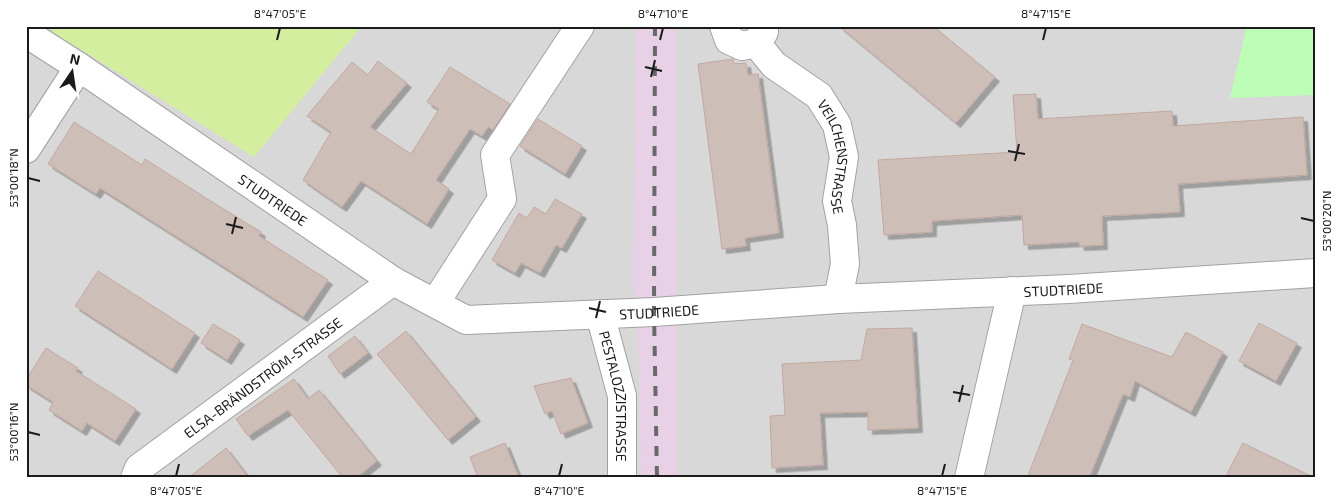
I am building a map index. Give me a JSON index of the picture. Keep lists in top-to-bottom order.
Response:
{
  "streets": {
    "street": [
      "VEILCHENSTRASSE",
      "STUDTRIEDE",
      "ELSA-BRÄNDSTRÖM-STRASSE",
      "PESTALOZZISTRASSE"
    ]
  },
  "crossings": [
    ["VEILCHENSTRASSE", "STUDTRIEDE"],
    ["STUDTRIEDE", "ELSA-BRÄNDSTRÖM-STRASSE"],
    ["STUDTRIEDE", "PESTALOZZISTRASSE"]
  ],
  "north": "top",
  "coordinates": [
    "8°47'05\"E",
    "8°47'10\"E",
    "8°47'15\"E",
    "53°00'18\"N",
    "53°00'20\"N",
    "53°00'16\"N"
  ]
}
